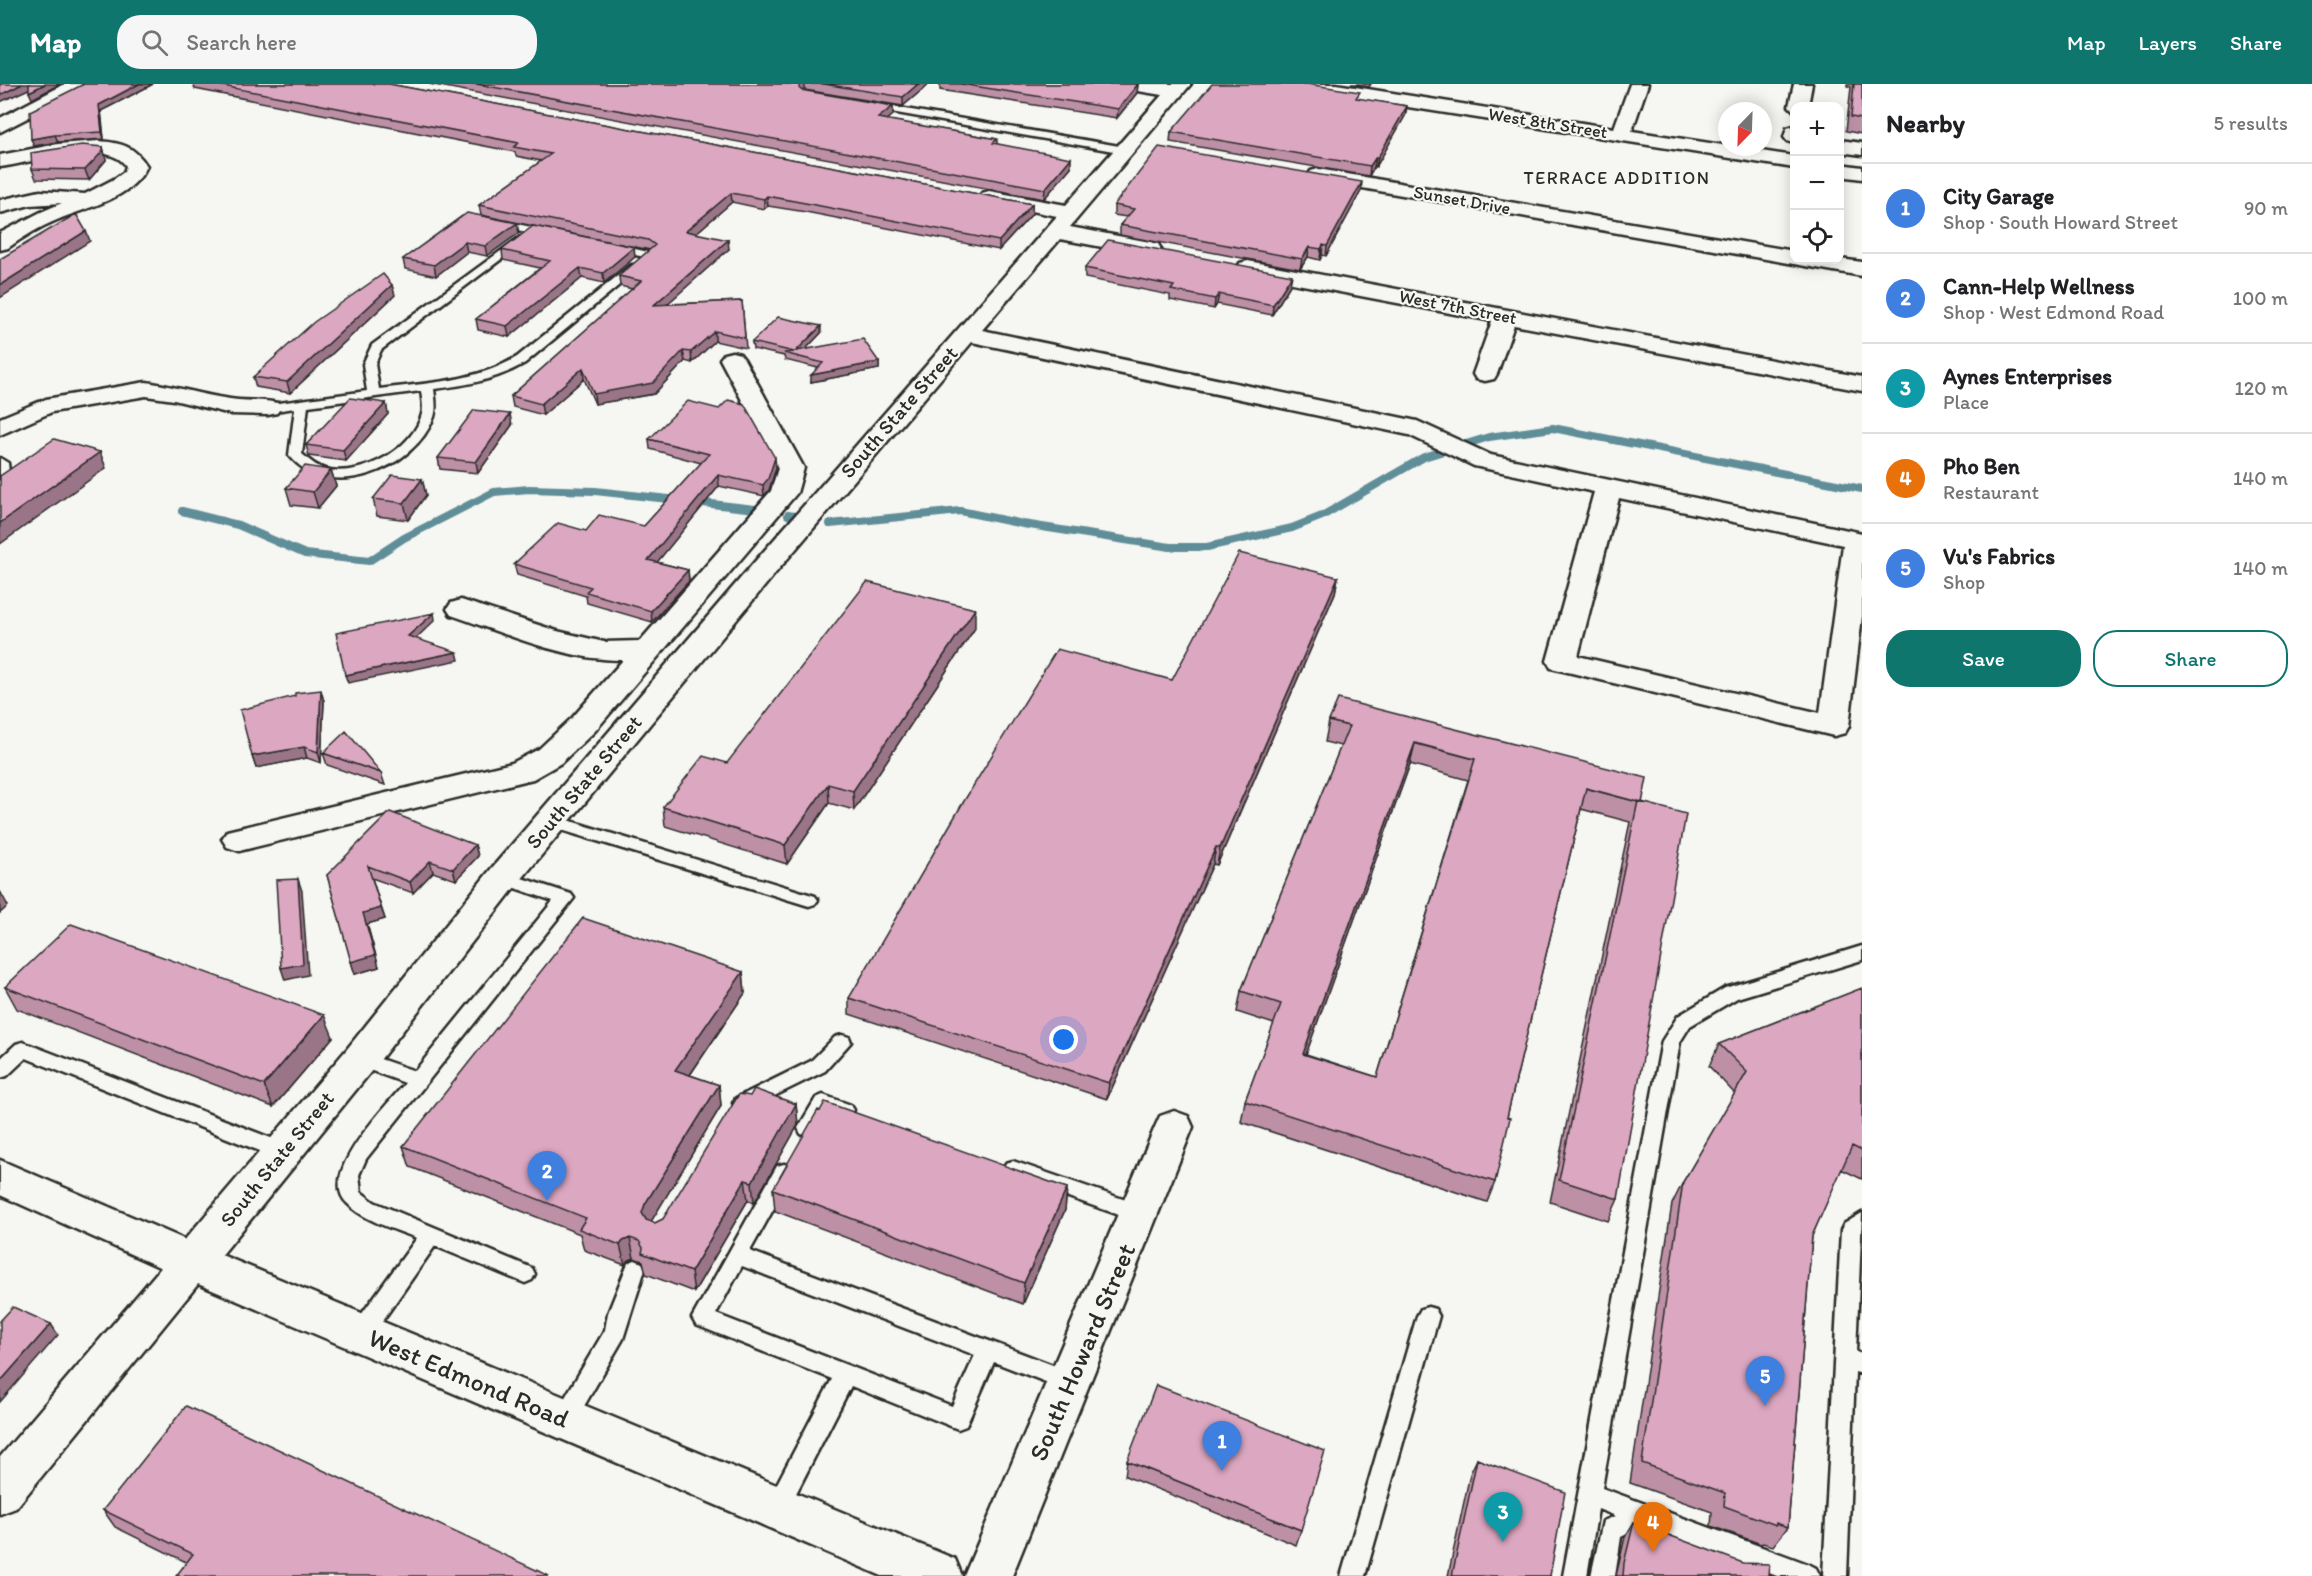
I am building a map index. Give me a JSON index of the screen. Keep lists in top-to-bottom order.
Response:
{
  "streets": {
    "street": [
      "West 8th Street",
      "Sunset Drive",
      "West 7th Street",
      "South State Street",
      "South Howard Street",
      "West Edmond Road"
    ]
  },
  "crossings": [
    ["South State Street", "West Edmond Road"]
  ],
  "districts": ["TERRACE ADDITION"],
  "north": "bottom left",
  "page": {
    "header": "Map",
    "search": "Search here",
    "nav": ["Map", "Layers", "Share"],
    "heading": ["Nearby", "5 results"],
    "map_buttons": ["+", "−"],
    "list": [
      {
        "mark": "1",
        "name": "City Garage",
        "note": "Shop · South Howard Street",
        "value": "90 m"
      },
      {
        "mark": "2",
        "name": "Cann-Help Wellness",
        "note": "Shop · West Edmond Road",
        "value": "100 m"
      },
      {
        "mark": "3",
        "name": "Aynes Enterprises",
        "note": "Place",
        "value": "120 m"
      },
      {
        "mark": "4",
        "name": "Pho Ben",
        "note": "Restaurant",
        "value": "140 m"
      },
      {
        "mark": "5",
        "name": "Vu's Fabrics",
        "note": "Shop",
        "value": "140 m"
      }
    ],
    "buttons": ["Save", "Share"],
    "pins": [
      "2",
      "5",
      "1",
      "3",
      "4"
    ]
  }
}
